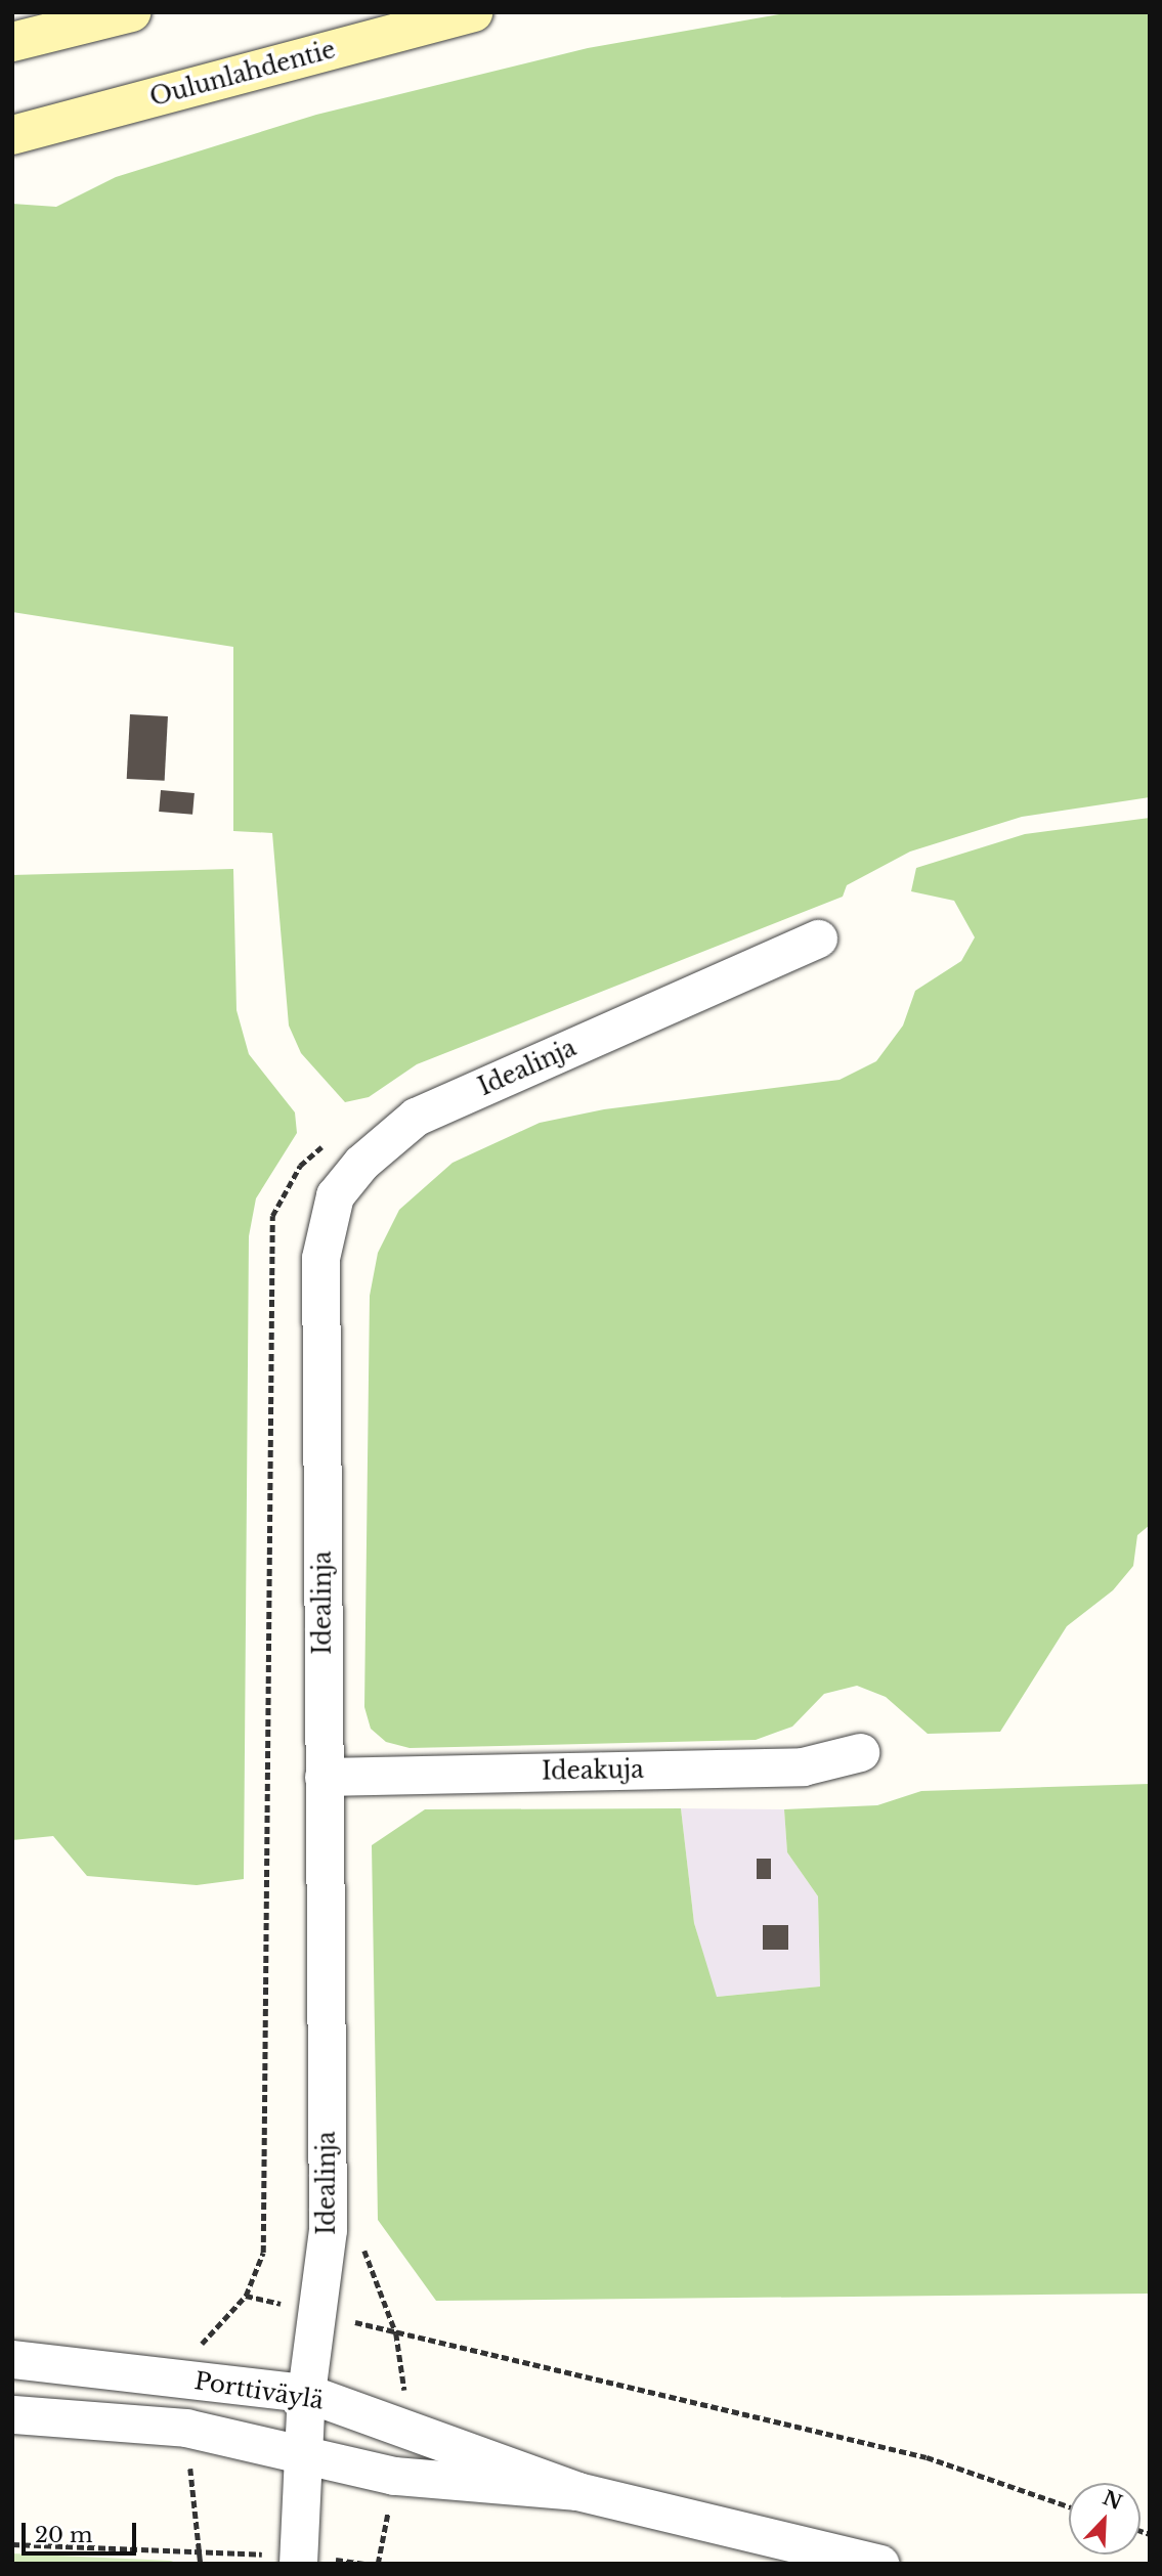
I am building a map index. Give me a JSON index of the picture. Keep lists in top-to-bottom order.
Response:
{
  "streets": {
    "main road": ["Oulunlahdentie"],
    "street": ["Idealinja", "Ideakuja", "Porttiväylä"]
  },
  "crossings": [
    ["Idealinja", "Ideakuja"],
    ["Idealinja", "Porttiväylä"]
  ],
  "scale_bar": "20 m",
  "north": "top right"
}
